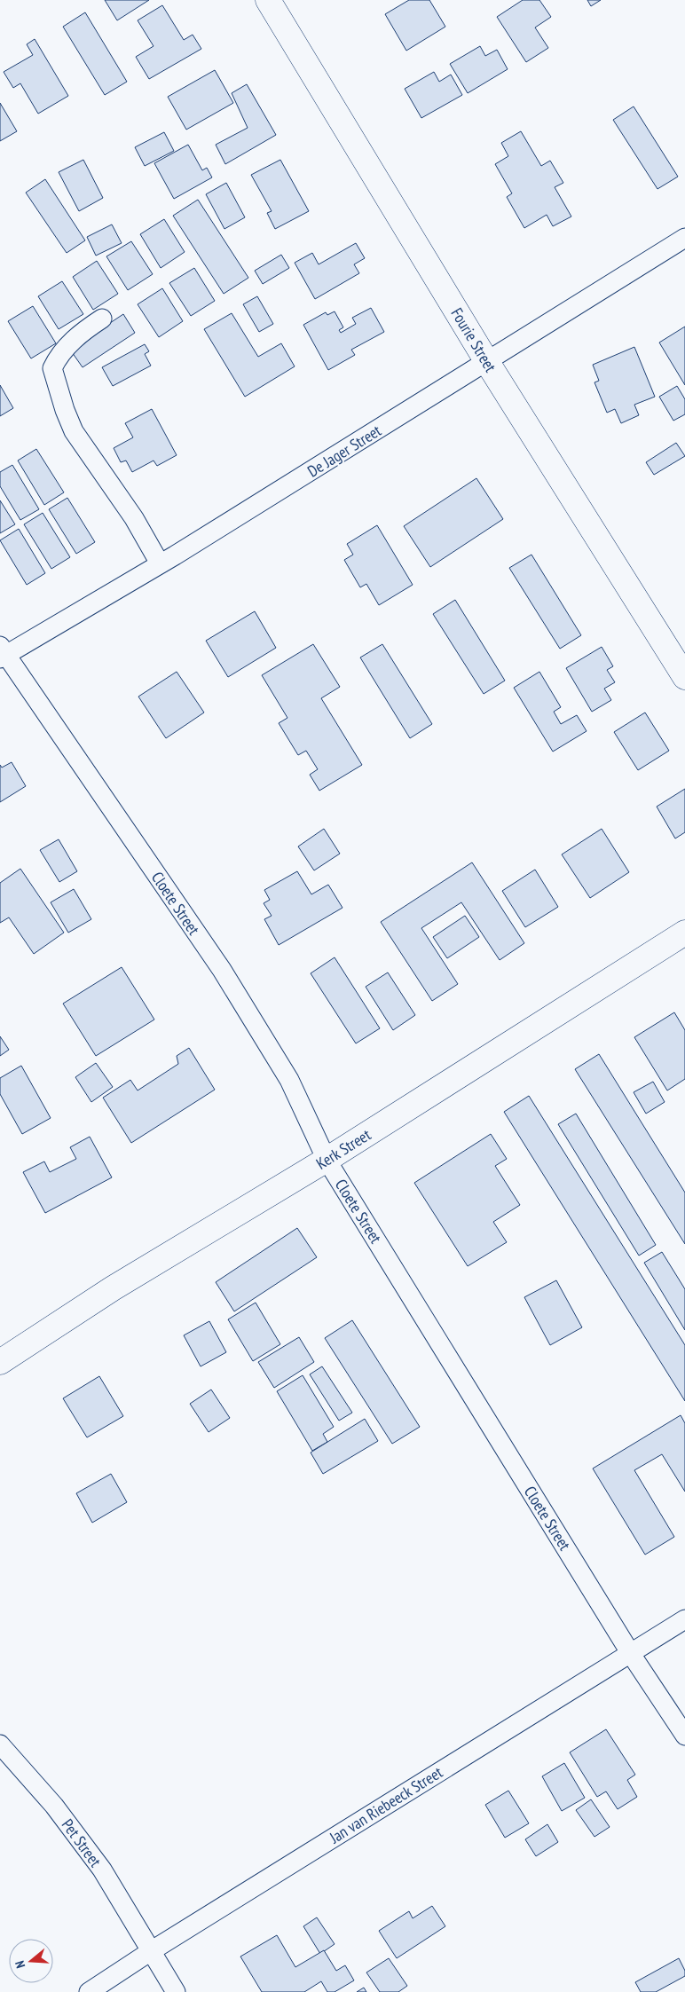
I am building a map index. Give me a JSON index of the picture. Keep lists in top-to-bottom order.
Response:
{
  "streets": {
    "highway": ["Fourie Street", "Kerk Street"],
    "street": [
      "De Jager Street",
      "Cloete Street",
      "Jan van Riebeeck Street",
      "Pet Street"
    ]
  },
  "crossings": [
    ["Fourie Street", "De Jager Street"],
    ["De Jager Street", "Cloete Street"],
    ["Cloete Street", "Kerk Street"],
    ["Cloete Street", "Jan van Riebeeck Street"],
    ["Jan van Riebeeck Street", "Pet Street"]
  ],
  "north": "left"
}
